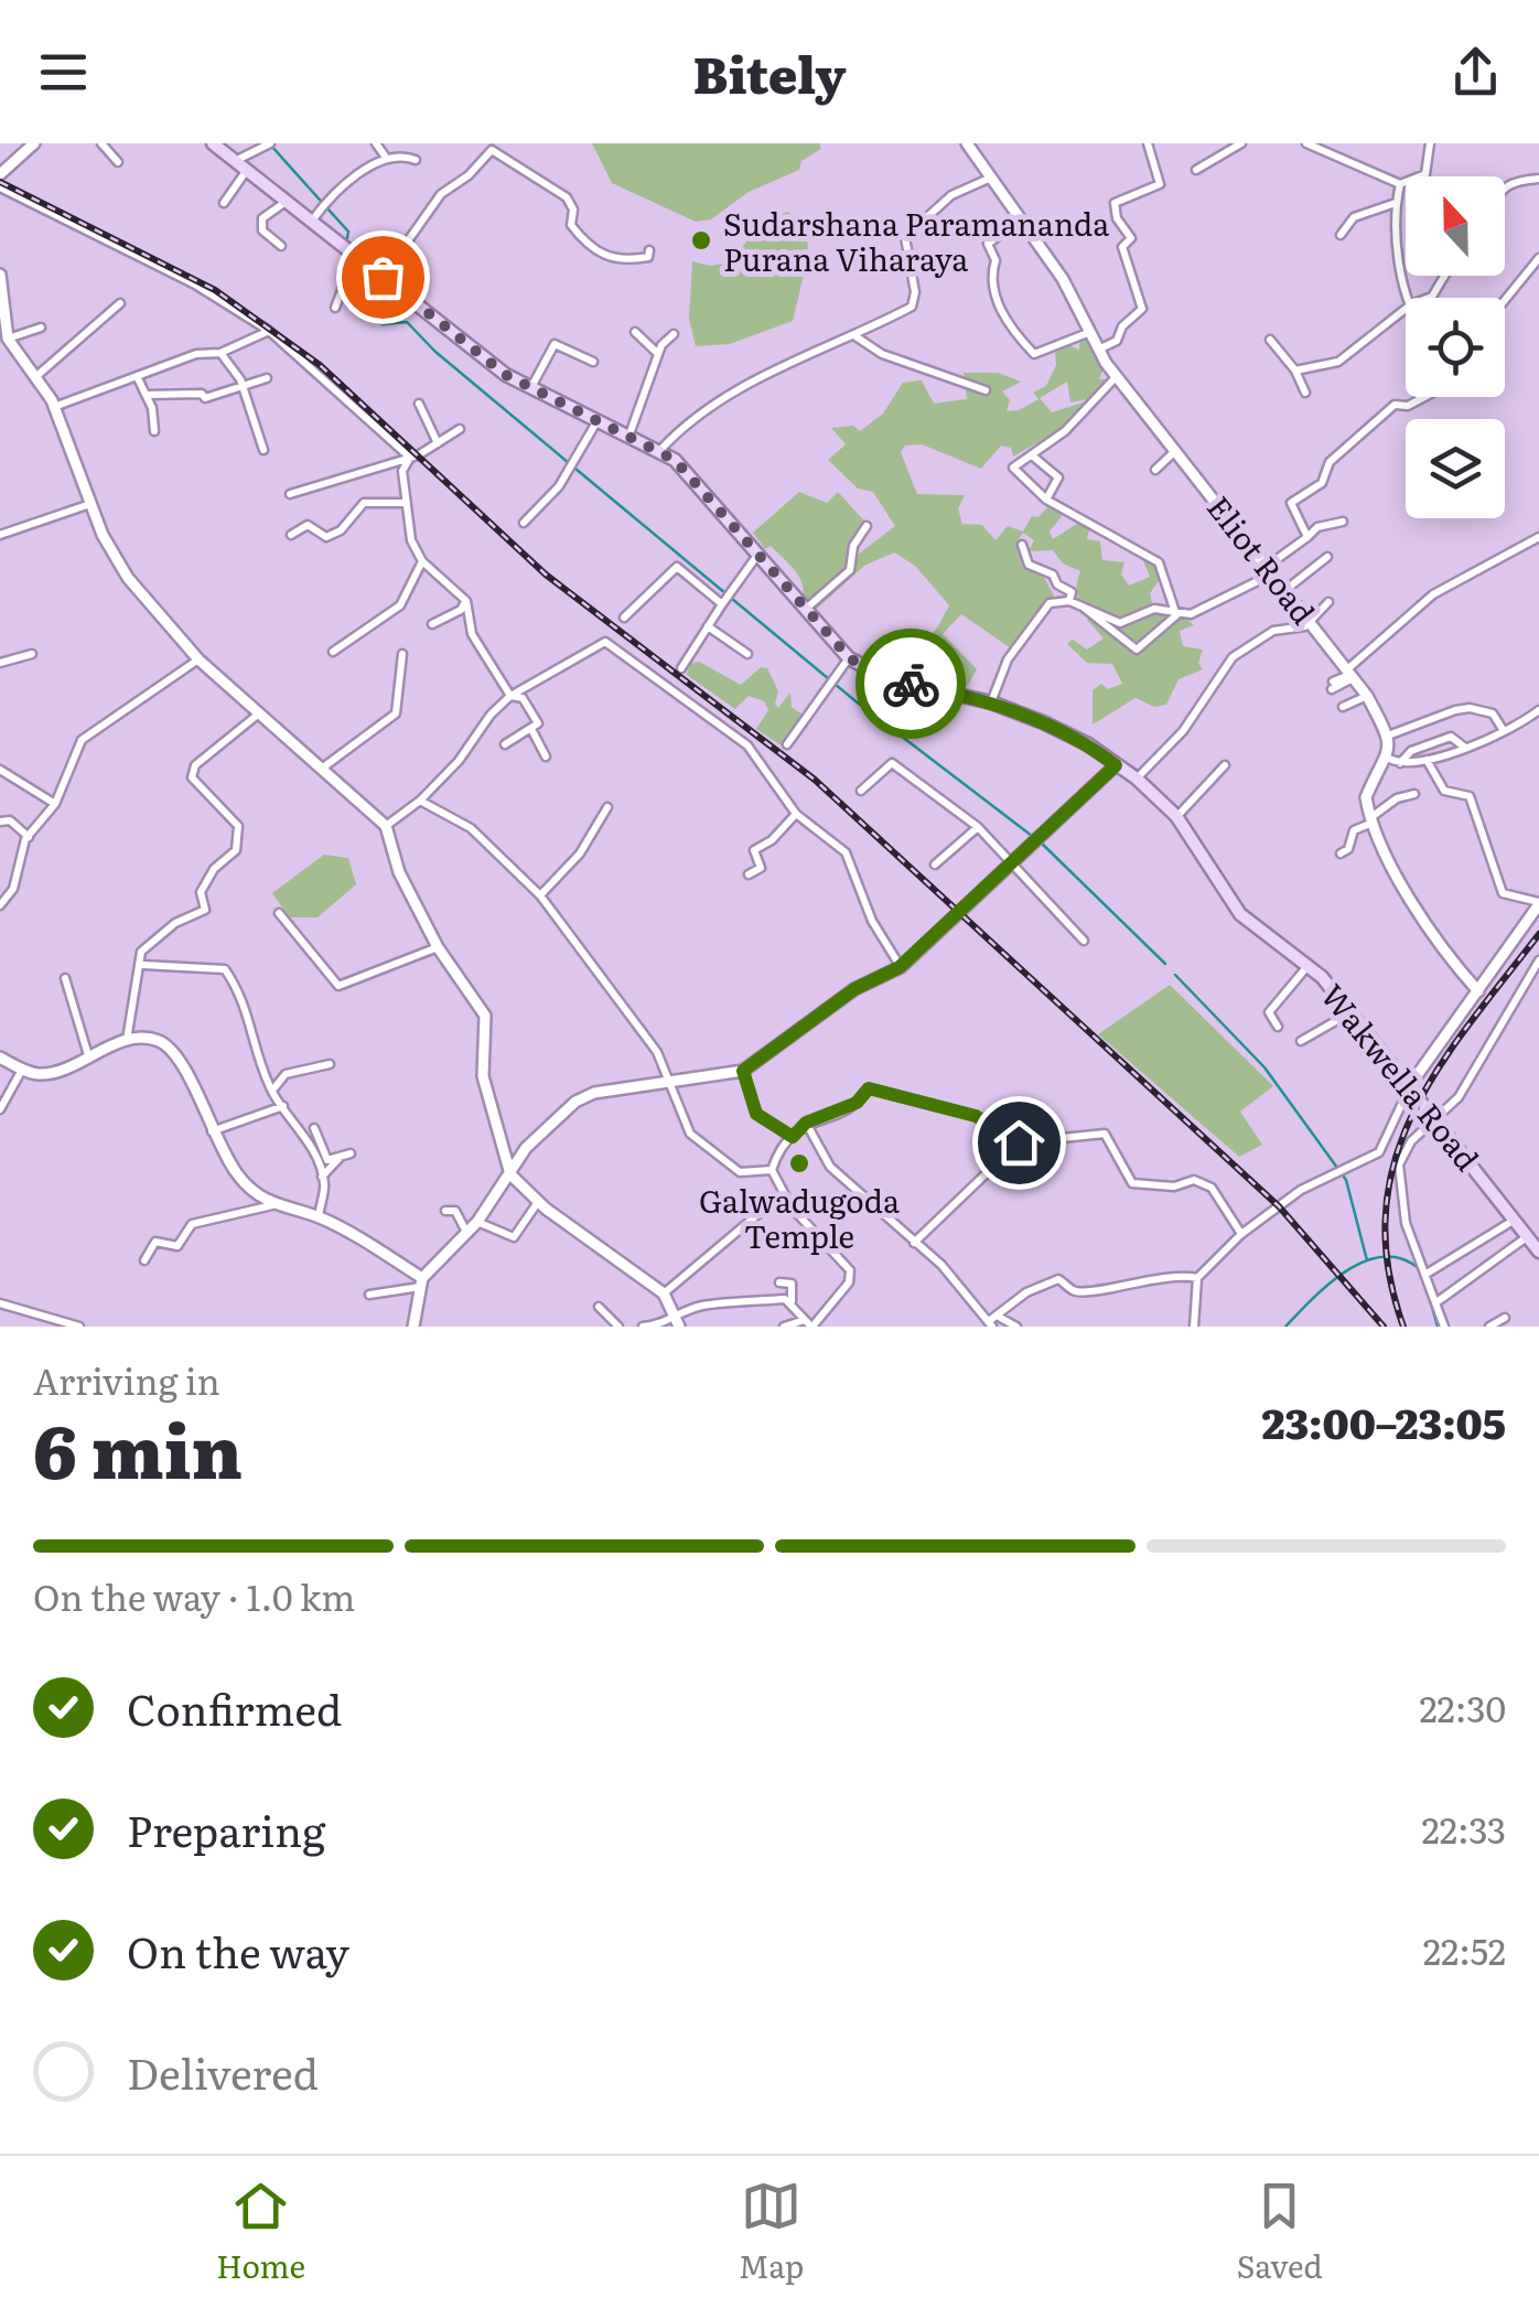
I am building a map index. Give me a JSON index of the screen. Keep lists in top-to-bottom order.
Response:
{
  "streets": {
    "main road": ["Wakwella Road"],
    "street": ["Eliot Road"]
  },
  "places": ["Sudarshana Paramananda Purana Viharaya", "Galwadugoda Temple"],
  "north": "top",
  "page": {
    "header": "Bitely",
    "heading": ["6 min", "Arriving in", "23:00–23:05"],
    "bar": "On the way · 1.0 km",
    "list": [
      ["Confirmed", "22:30"],
      ["Preparing", "22:33"],
      ["On the way", "22:52"],
      "Delivered"
    ],
    "tabs": ["Home", "Map", "Saved"]
  }
}
